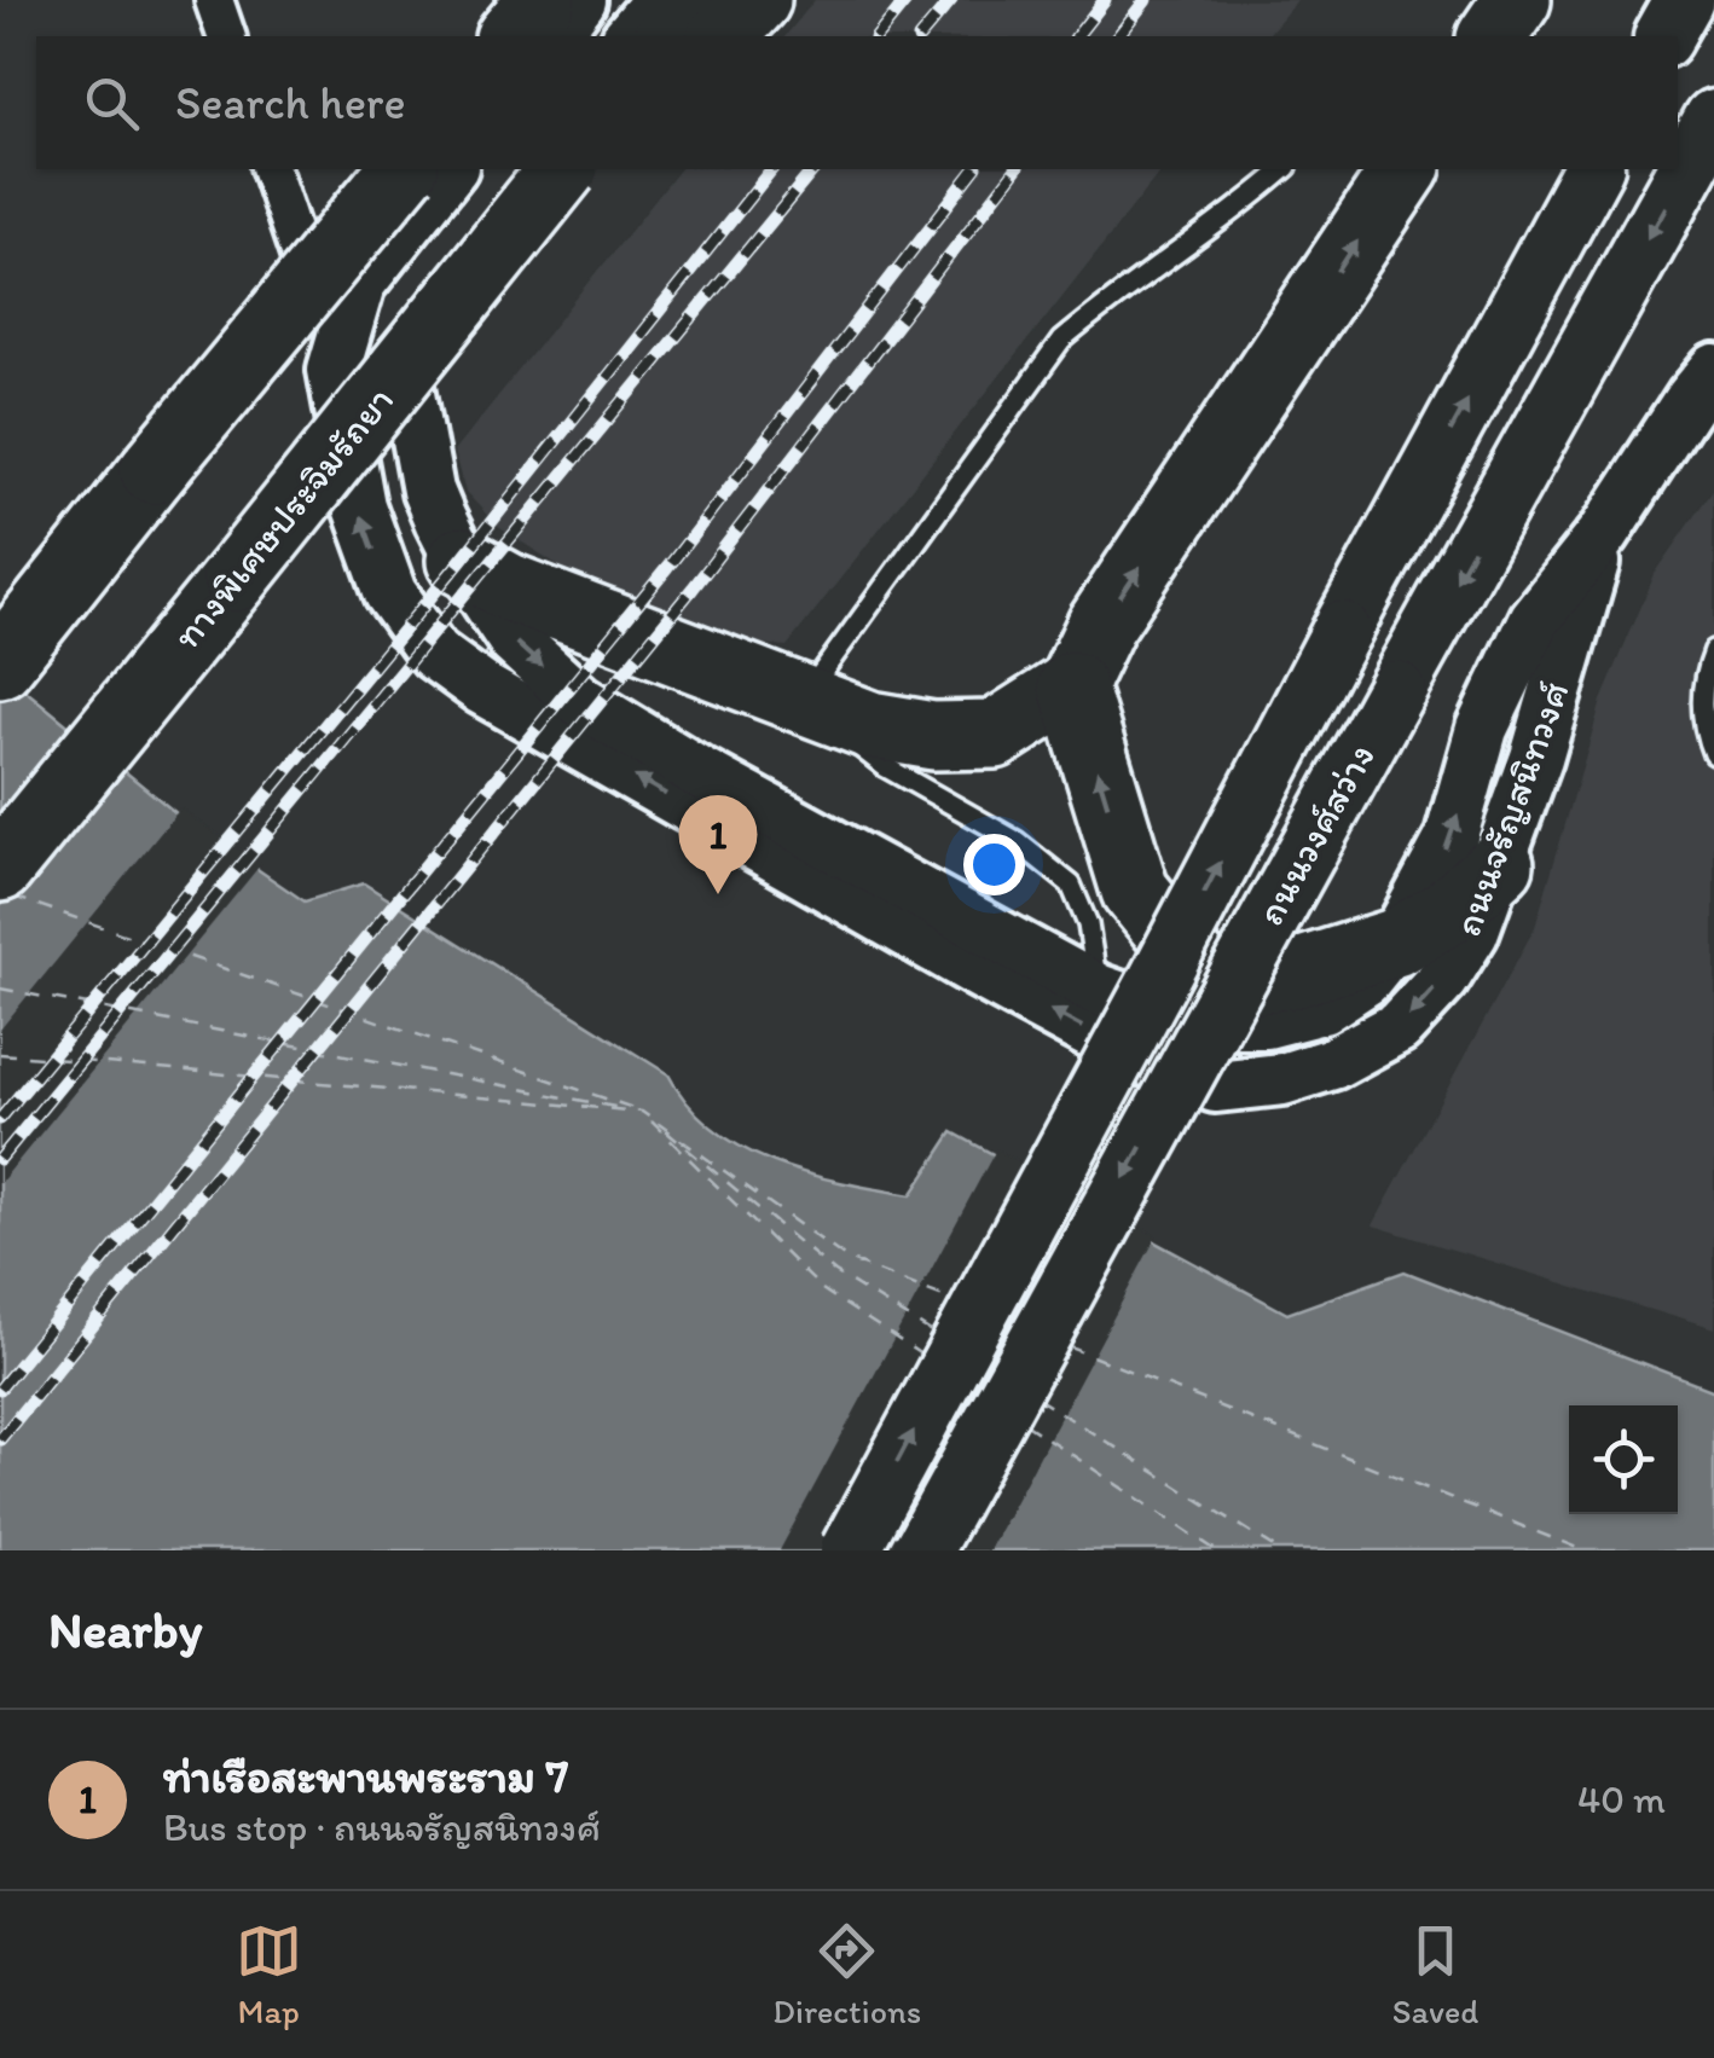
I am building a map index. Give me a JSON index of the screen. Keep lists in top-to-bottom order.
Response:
{
  "streets": {
    "highway": ["ทางพิเศษประจิมรัถยา"],
    "main road": ["ถนนจรัญสนิทวงศ์", "ถนนวงศ์สว่าง"]
  },
  "page": {
    "search": "Search here",
    "pins": "1",
    "heading": "Nearby",
    "list": [
      {
        "mark": "1",
        "name": "ท่าเรือสะพานพระราม 7",
        "note": "Bus stop · ถนนจรัญสนิทวงศ์",
        "value": "40 m"
      }
    ],
    "nav": ["Map", "Directions", "Saved"]
  }
}
